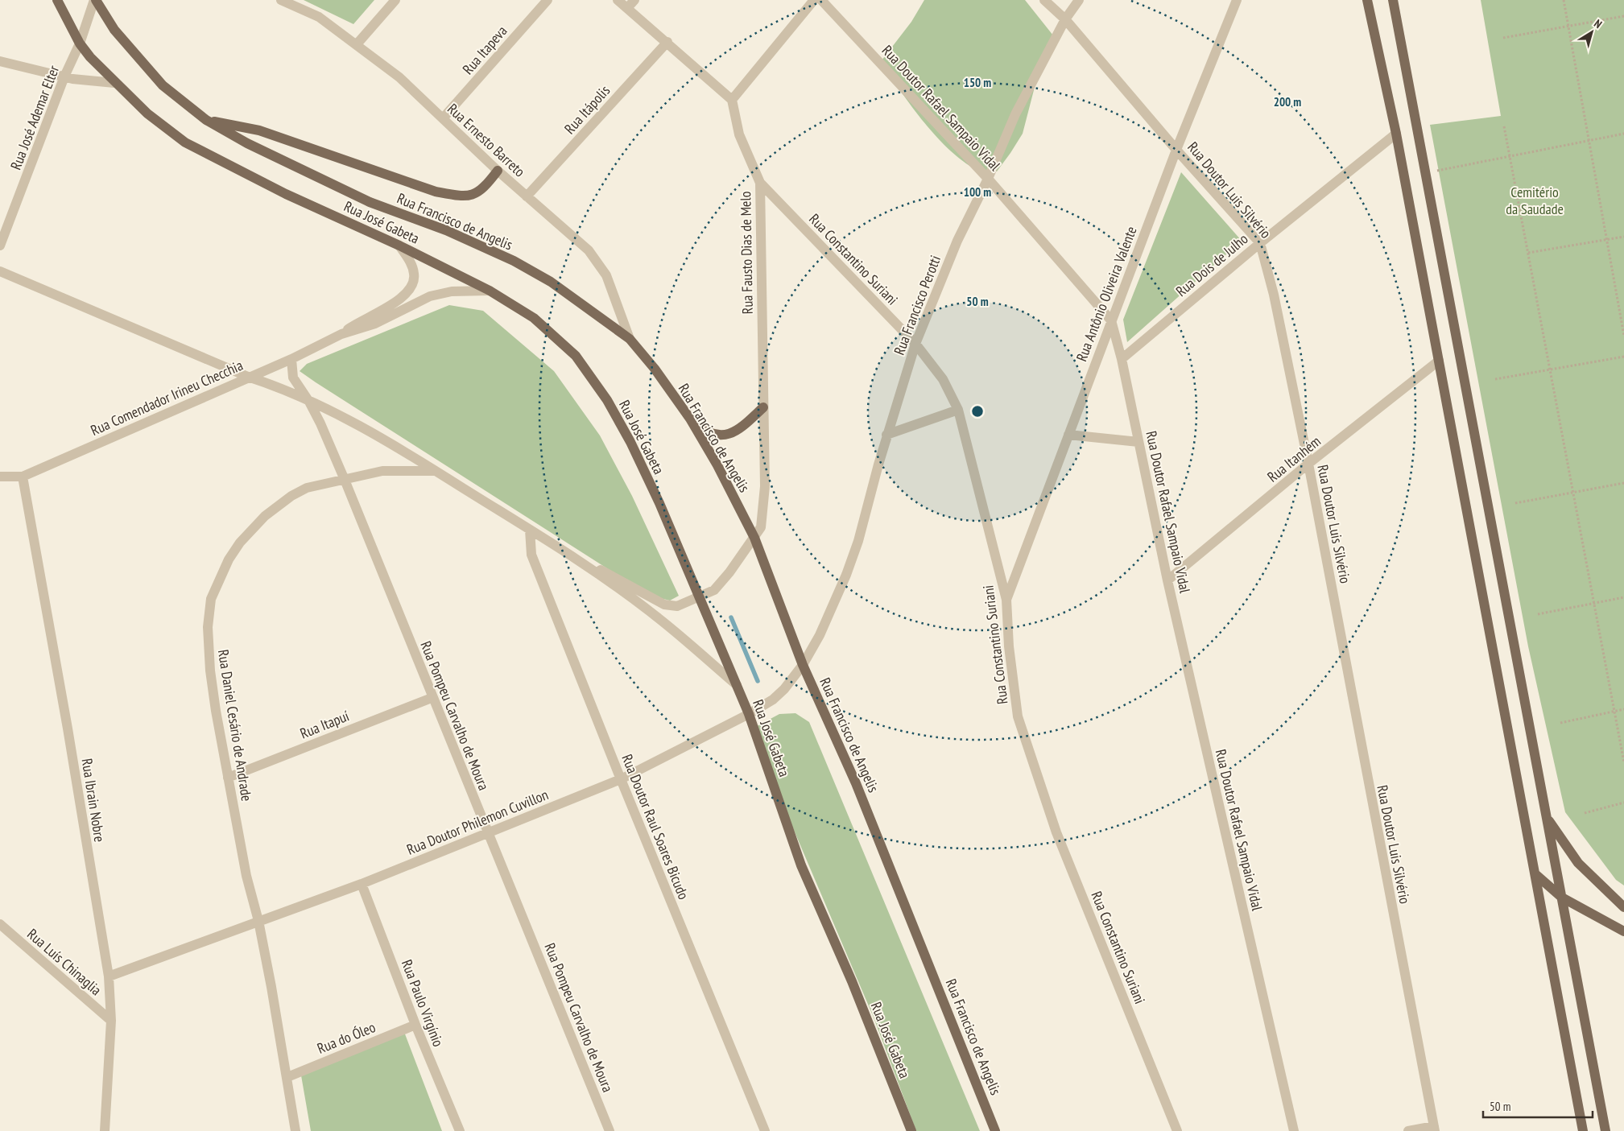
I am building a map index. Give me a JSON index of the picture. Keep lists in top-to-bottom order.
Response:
{
  "streets": {
    "main road": ["Rua Francisco de Angelis", "Rua José Gabeta"],
    "street": [
      "Rua Itapeva",
      "Rua Doutor Rafael Sampaio Vidal",
      "Rua Itápolis",
      "Rua José Ademar Elter",
      "Rua Ernesto Barreto",
      "Rua Doutor Luis Silvério",
      "Rua Fausto Dias de Melo",
      "Rua Constantino Suriani",
      "Rua Dois de Julho",
      "Rua Antônio Oliveira Valente",
      "Rua Francisco Perotti",
      "Rua Comendador Irineu Checchia",
      "Rua Itanhém",
      "Rua Pompeu Carvalho de Moura",
      "Rua Itapuí",
      "Rua Daniel Cesário de Andrade",
      "Rua Ibrain Nobre",
      "Rua Doutor Philemon Cuvillon",
      "Rua Doutor Raul Soares Bicudo",
      "Rua Luís Chinaglia",
      "Rua Paulo Virgínio",
      "Rua do Óleo"
    ]
  },
  "crossings": [
    ["Rua Itapeva", "Rua Ernesto Barreto"],
    ["Rua Doutor Rafael Sampaio Vidal", "Rua Dois de Julho"],
    ["Rua Doutor Rafael Sampaio Vidal", "Rua Antônio Oliveira Valente"],
    ["Rua Doutor Rafael Sampaio Vidal", "Rua Francisco Perotti"],
    ["Rua Doutor Rafael Sampaio Vidal", "Rua Itanhém"],
    ["Rua Itápolis", "Rua Ernesto Barreto"],
    ["Rua José Ademar Elter", "Rua Francisco de Angelis"],
    ["Rua José Ademar Elter", "Rua José Gabeta"],
    ["Rua Ernesto Barreto", "Rua Francisco de Angelis"],
    ["Rua Doutor Luis Silvério", "Rua Dois de Julho"],
    ["Rua Doutor Luis Silvério", "Rua Antônio Oliveira Valente"],
    ["Rua Doutor Luis Silvério", "Rua Francisco Perotti"],
    ["Rua Doutor Luis Silvério", "Rua Itanhém"],
    ["Rua Francisco de Angelis", "Rua Fausto Dias de Melo"],
    ["Rua Francisco de Angelis", "Rua Doutor Philemon Cuvillon"],
    ["Rua José Gabeta", "Rua Fausto Dias de Melo"],
    ["Rua José Gabeta", "Rua Comendador Irineu Checchia"],
    ["Rua José Gabeta", "Rua Doutor Philemon Cuvillon"],
    ["Rua Fausto Dias de Melo", "Rua Constantino Suriani"],
    ["Rua Constantino Suriani", "Rua Antônio Oliveira Valente"],
    ["Rua Constantino Suriani", "Rua Francisco Perotti"],
    ["Rua Francisco Perotti", "Rua Doutor Philemon Cuvillon"],
    ["Rua Comendador Irineu Checchia", "Rua Pompeu Carvalho de Moura"],
    ["Rua Comendador Irineu Checchia", "Rua Ibrain Nobre"],
    ["Rua Pompeu Carvalho de Moura", "Rua Itapuí"],
    ["Rua Pompeu Carvalho de Moura", "Rua Daniel Cesário de Andrade"],
    ["Rua Pompeu Carvalho de Moura", "Rua Doutor Philemon Cuvillon"],
    ["Rua Itapuí", "Rua Daniel Cesário de Andrade"],
    ["Rua Daniel Cesário de Andrade", "Rua Doutor Philemon Cuvillon"],
    ["Rua Daniel Cesário de Andrade", "Rua do Óleo"],
    ["Rua Ibrain Nobre", "Rua Doutor Philemon Cuvillon"],
    ["Rua Ibrain Nobre", "Rua Luís Chinaglia"],
    ["Rua Doutor Philemon Cuvillon", "Rua Doutor Raul Soares Bicudo"],
    ["Rua Doutor Philemon Cuvillon", "Rua Paulo Virgínio"],
    ["Rua Paulo Virgínio", "Rua do Óleo"]
  ],
  "parks": ["Cemitério da Saudade"],
  "scale_bar": "50 m",
  "north": "top right",
  "rings": [
    "150 m",
    "200 m",
    "100 m",
    "50 m"
  ]
}
